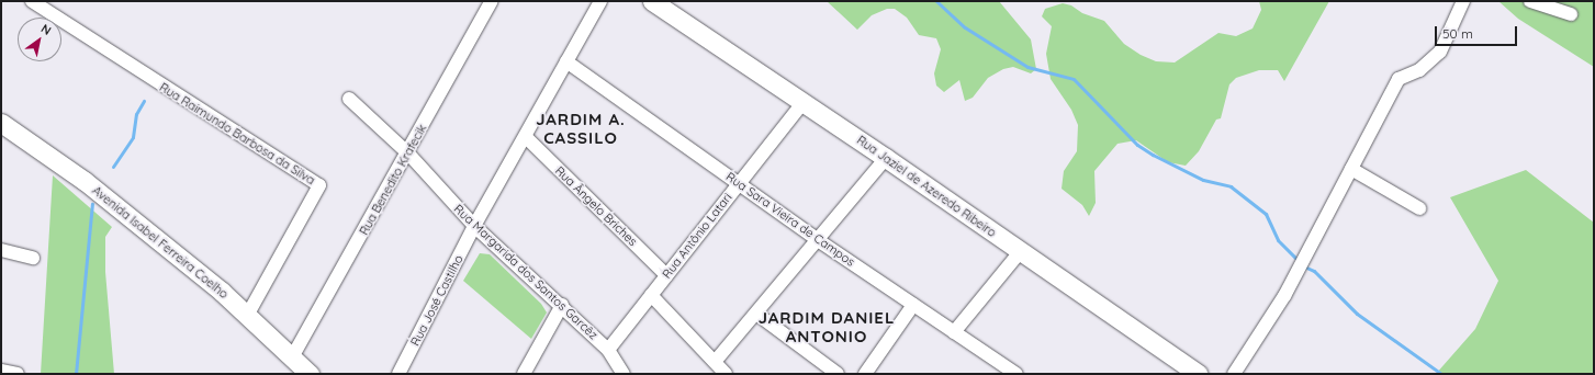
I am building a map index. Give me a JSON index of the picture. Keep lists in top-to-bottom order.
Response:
{
  "streets": {
    "street": [
      "Rua Raimundo Barbosa da Silva",
      "Rua Benedito Krafecik",
      "Rua Jaziel de Azeredo Ribeiro",
      "Rua Ângelo Briches",
      "Rua Sara Vieira de Campos",
      "Rua Antônio Latari",
      "Avenida Isabel Ferreira Coelho",
      "Rua Margarida dos Santos Garcêz",
      "Rua José Castilho"
    ]
  },
  "crossings": [
    ["Rua Raimundo Barbosa da Silva", "Avenida Isabel Ferreira Coelho"],
    ["Rua Benedito Krafecik", "Avenida Isabel Ferreira Coelho"],
    ["Rua Benedito Krafecik", "Rua Margarida dos Santos Garcêz"],
    ["Rua Jaziel de Azeredo Ribeiro", "Rua Antônio Latari"],
    ["Rua Ângelo Briches", "Rua Antônio Latari"],
    ["Rua Ângelo Briches", "Rua José Castilho"],
    ["Rua Sara Vieira de Campos", "Rua Antônio Latari"],
    ["Rua Sara Vieira de Campos", "Rua José Castilho"],
    ["Rua Antônio Latari", "Rua Margarida dos Santos Garcêz"],
    ["Rua Margarida dos Santos Garcêz", "Rua José Castilho"]
  ],
  "districts": ["JARDIM A. CASSILO", "JARDIM DANIEL ANTONIO"],
  "scale_bar": "50 m",
  "north": "top right"
}
